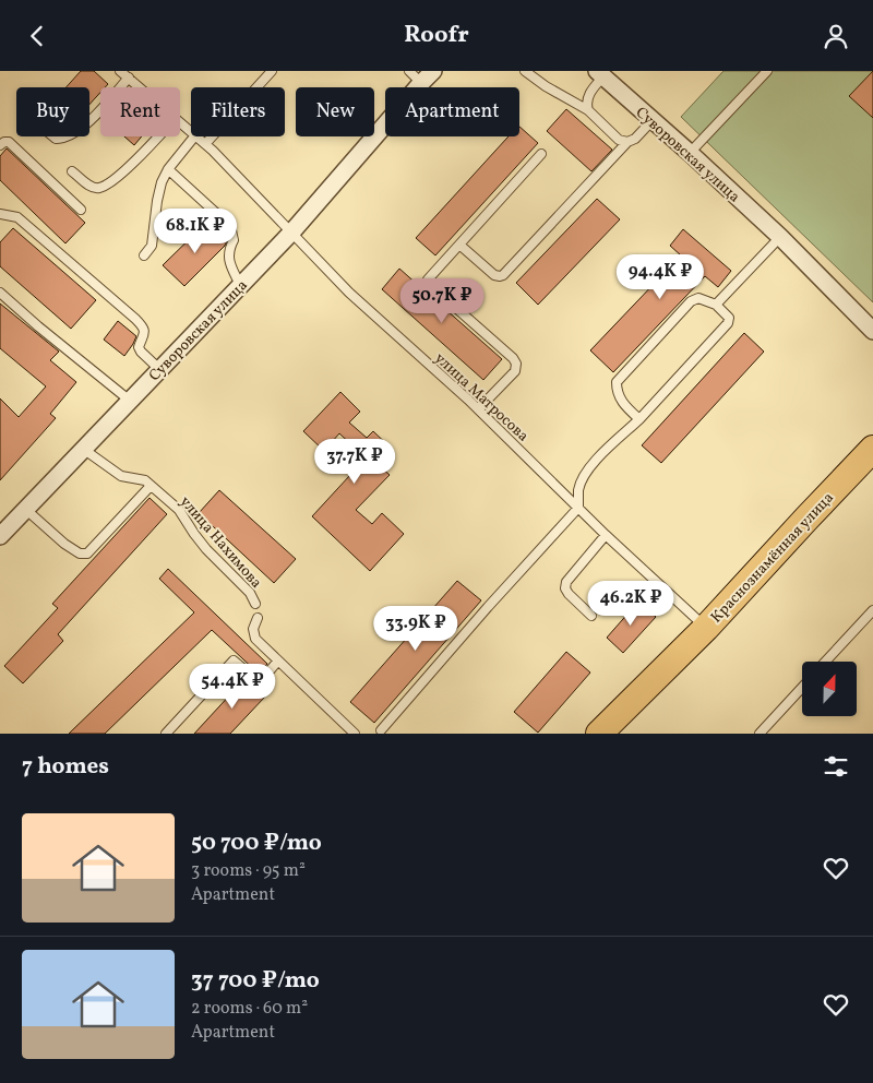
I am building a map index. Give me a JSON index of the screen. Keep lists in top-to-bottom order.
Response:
{
  "streets": {
    "main road": ["Краснознамённая улица"],
    "street": ["Суворовская улица"],
    "lane": ["улица Матросова", "улица Нахимова"]
  },
  "crossings": [
    ["Суворовская улица", "улица Матросова"],
    ["Суворовская улица", "улица Нахимова"],
    ["улица Матросова", "Краснознамённая улица"]
  ],
  "north": "top",
  "page": {
    "header": "Roofr",
    "chip": [
      "Buy",
      "Rent",
      "Filters",
      "New",
      "Apartment"
    ],
    "price": [
      "68.1K ₽",
      "94.4K ₽",
      "50.7K ₽",
      "37.7K ₽",
      "46.2K ₽",
      "33.9K ₽",
      "54.4K ₽"
    ],
    "heading": "7 homes",
    "list": [
      {
        "name": "50 700 ₽/mo",
        "note": "3 rooms · 95 m² · Apartment"
      },
      {
        "name": "37 700 ₽/mo",
        "note": "2 rooms · 60 m² · Apartment"
      }
    ]
  }
}
